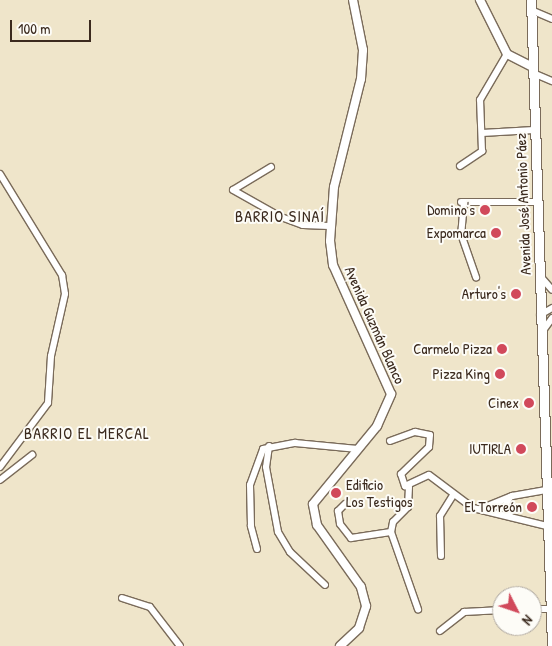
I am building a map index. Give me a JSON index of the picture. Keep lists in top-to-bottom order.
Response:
{
  "streets": {
    "main road": ["Avenida José Antonio Páez"],
    "street": ["Avenida Guzmán Blanco"]
  },
  "districts": ["BARRIO SINAÍ", "BARRIO EL MERCAL"],
  "places": [
    "Domino's",
    "Expomarca",
    "Arturo's",
    "Carmelo Pizza",
    "Pizza King",
    "Cinex",
    "IUTIRLA",
    "Edificio Los Testigos",
    "El Torreón"
  ],
  "scale_bar": "100 m",
  "north": "bottom right"
}
